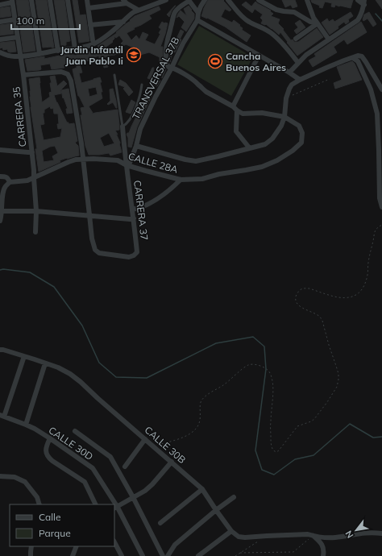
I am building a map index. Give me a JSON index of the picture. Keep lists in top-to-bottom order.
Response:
{
  "streets": {
    "street": [
      "TRANSVERSAL 37B",
      "CARRERA 35",
      "CALLE 28A",
      "CARRERA 37",
      "CALLE 30D",
      "CALLE 30B"
    ]
  },
  "crossings": [
    ["TRANSVERSAL 37B", "CALLE 28A"],
    ["TRANSVERSAL 37B", "CARRERA 37"],
    ["CARRERA 35", "CALLE 28A"],
    ["CALLE 28A", "CARRERA 37"]
  ],
  "places": {
    "school or university": ["Jardin Infantil Juan Pablo Ii"],
    "sports": ["Cancha Buenos Aires"]
  },
  "legend": ["Calle", "Parque"],
  "scale_bar": "100 m",
  "north": "bottom left"
}
